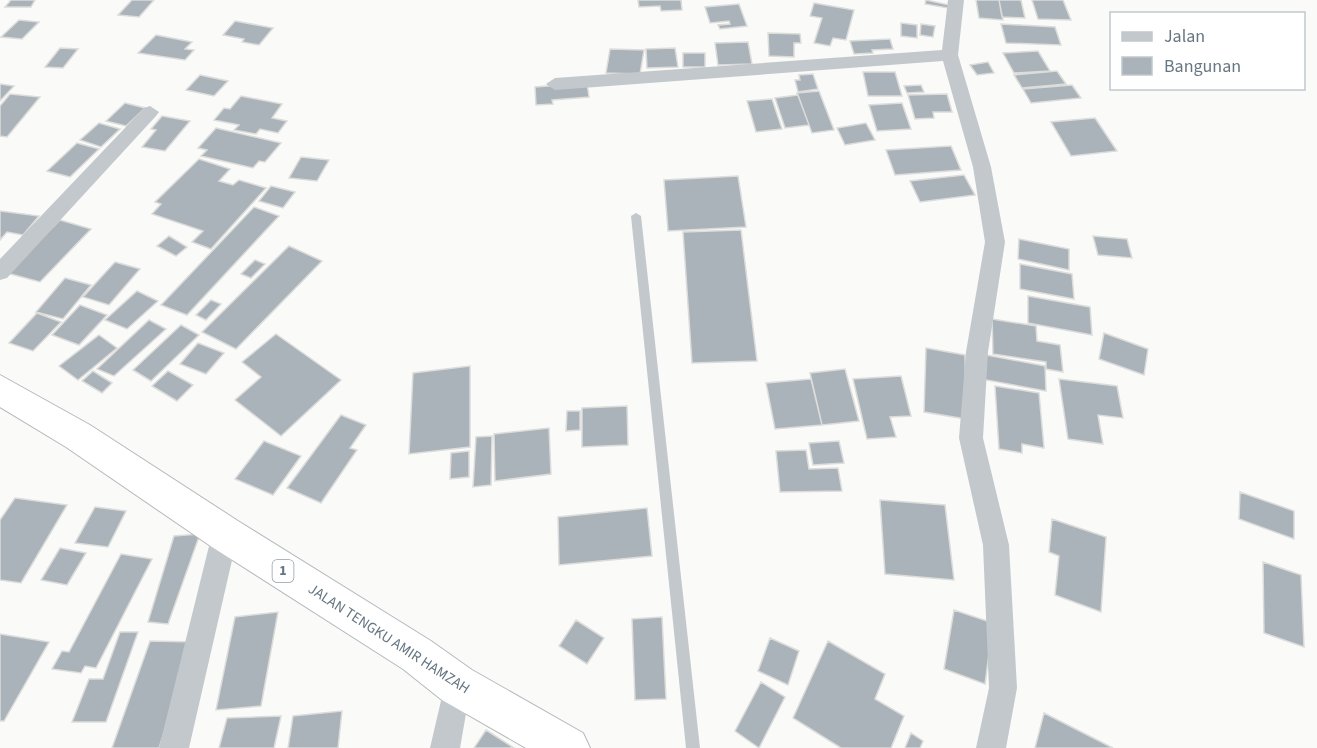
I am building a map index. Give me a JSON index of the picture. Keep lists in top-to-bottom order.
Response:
{
  "streets": {
    "highway": ["1", "JALAN TENGKU AMIR HAMZAH"]
  },
  "legend": ["Jalan", "Bangunan"]
}
